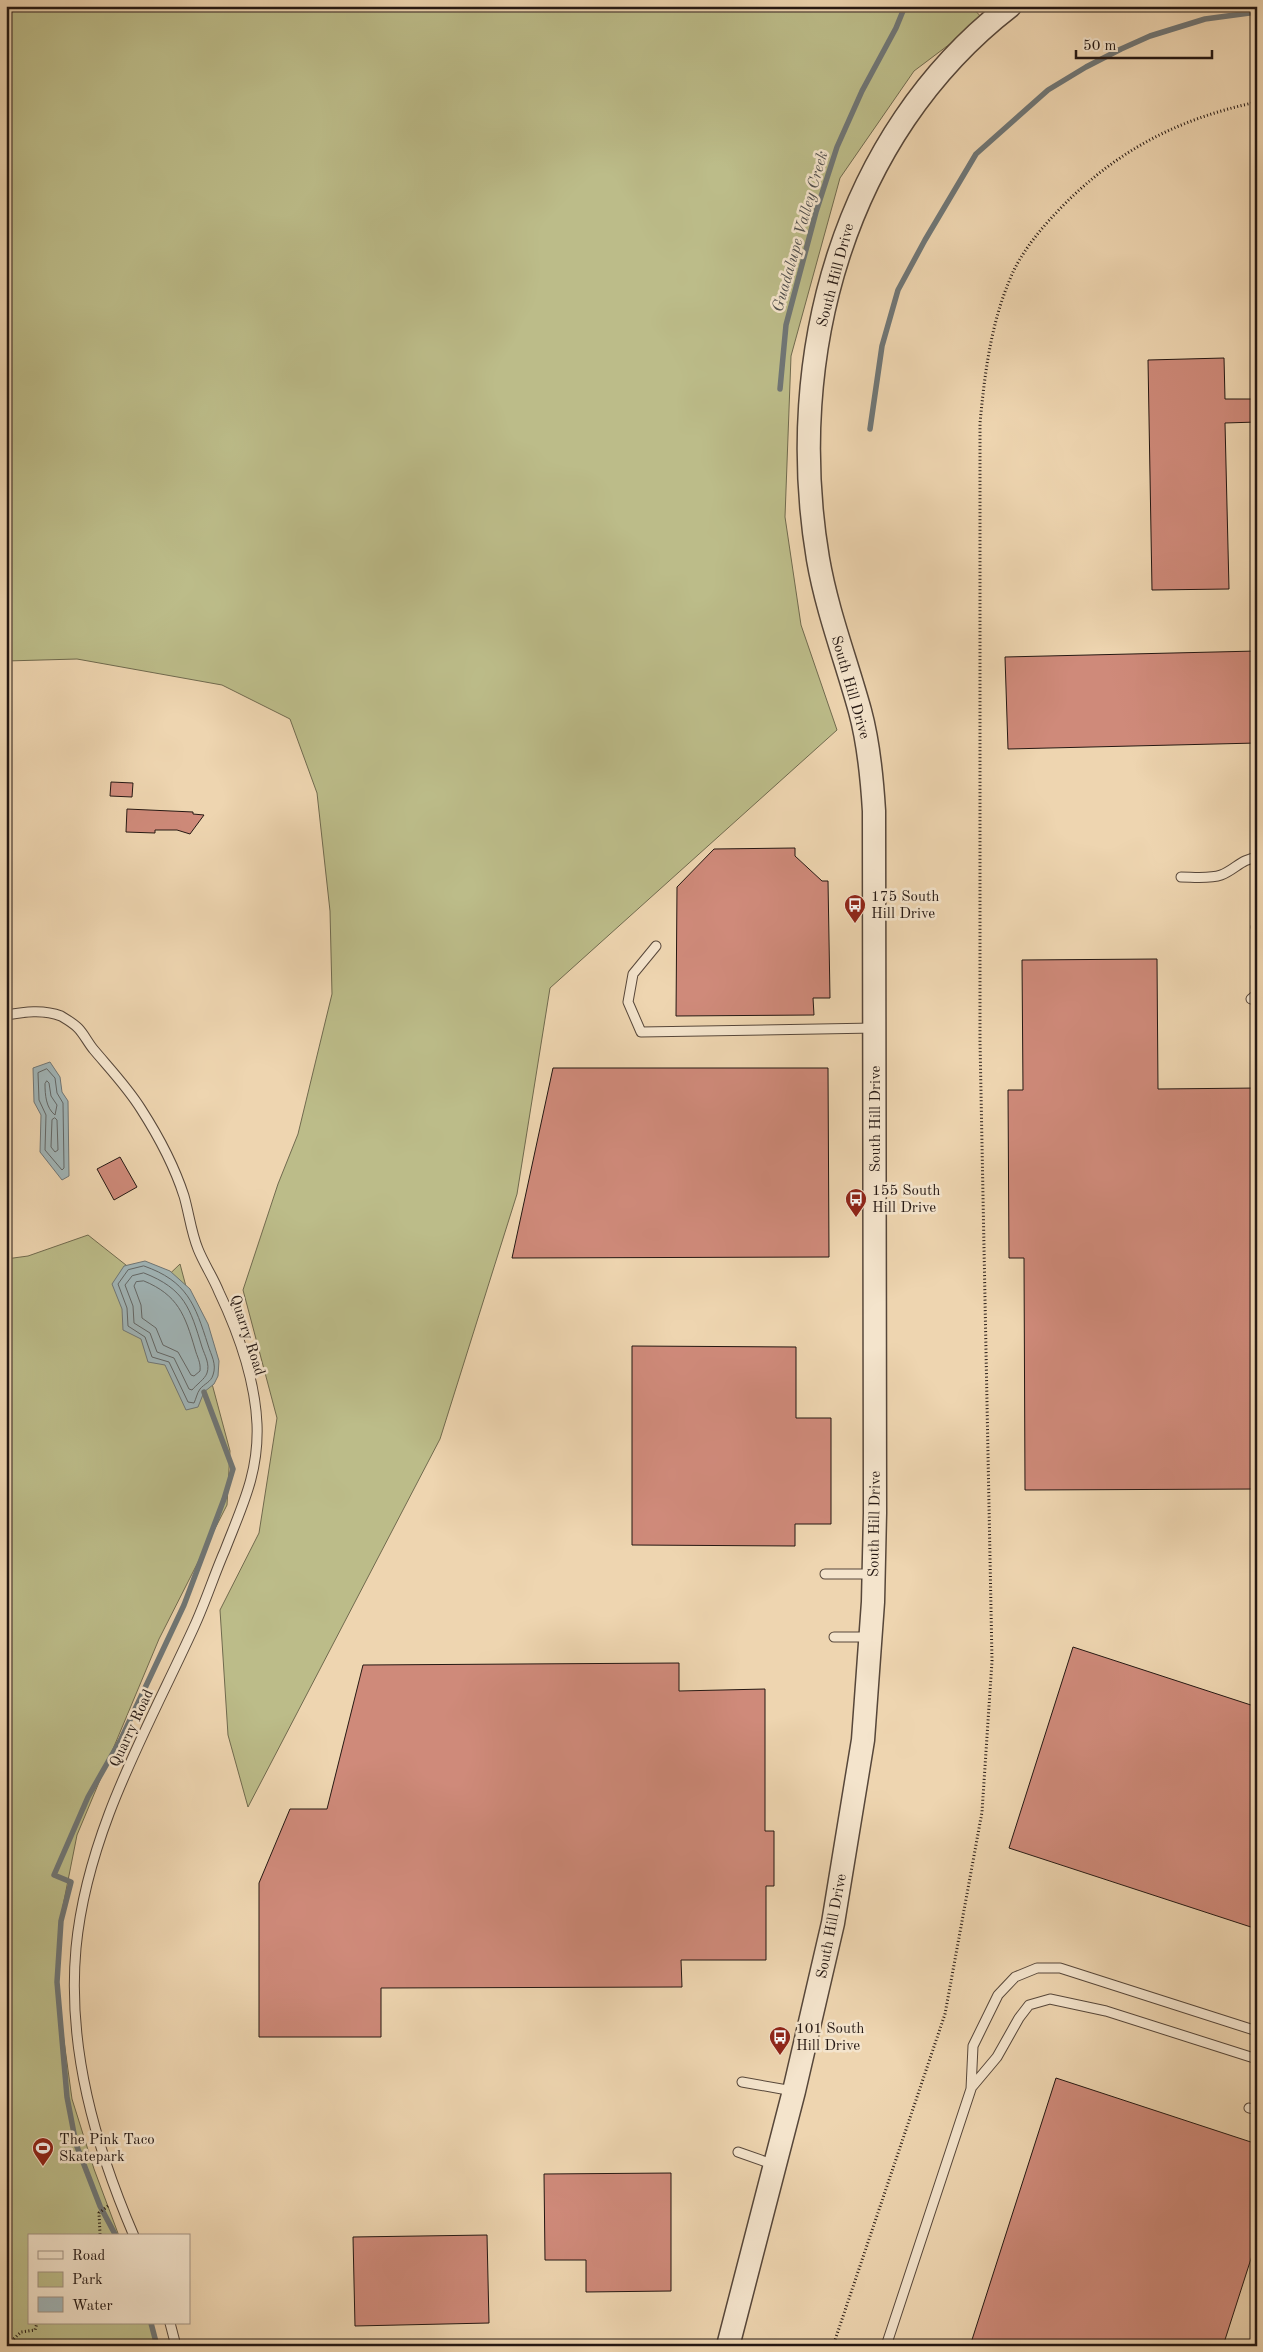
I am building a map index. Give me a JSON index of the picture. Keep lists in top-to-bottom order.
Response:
{
  "streets": {
    "street": ["South Hill Drive"],
    "lane": ["Quarry Road"]
  },
  "water": ["Guadalupe Valley Creek"],
  "places": {
    "bus stop": ["175 South Hill Drive", "155 South Hill Drive", "101 South Hill Drive"],
    "sports": ["The Pink Taco Skatepark"]
  },
  "legend": ["Road", "Park", "Water"],
  "scale_bar": "50 m"
}
